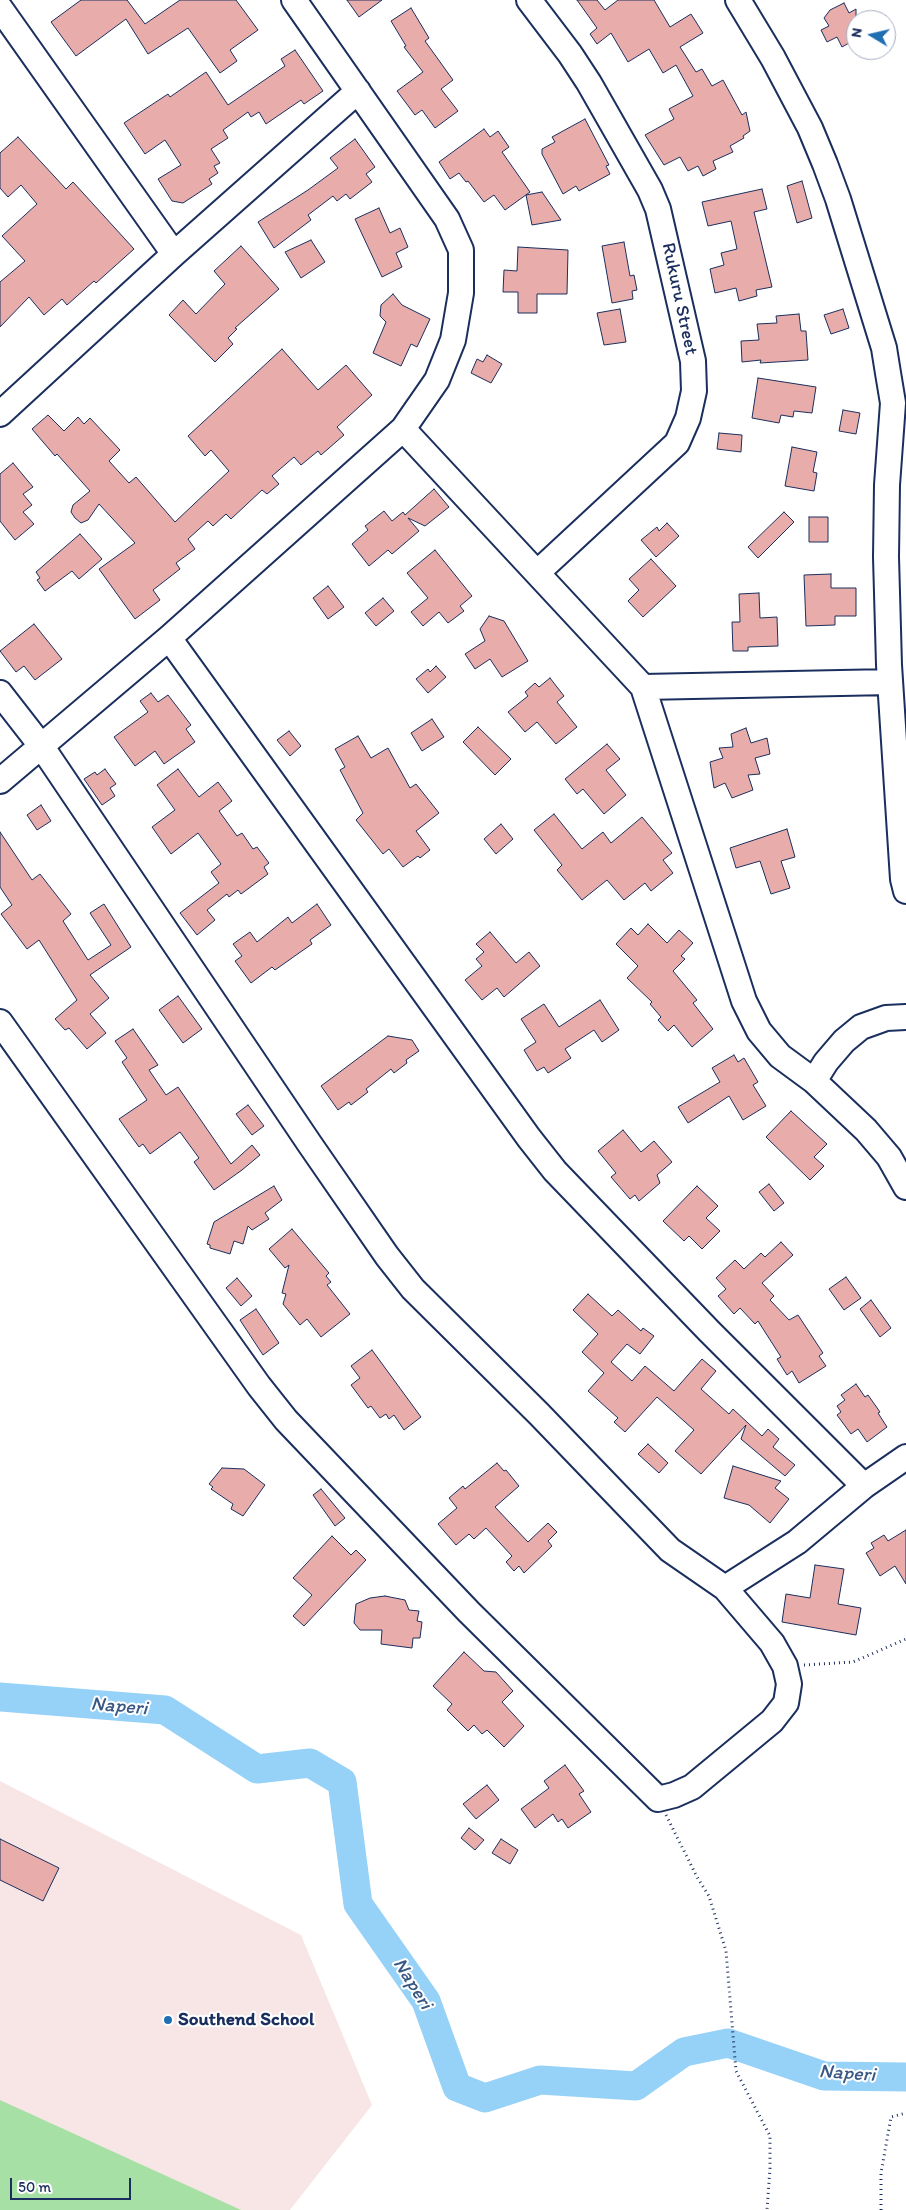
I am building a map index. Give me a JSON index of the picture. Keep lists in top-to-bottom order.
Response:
{
  "streets": {
    "street": ["Rukuru Street"]
  },
  "water": ["Naperi"],
  "places": ["Southend School"],
  "scale_bar": "50 m",
  "north": "left"
}
